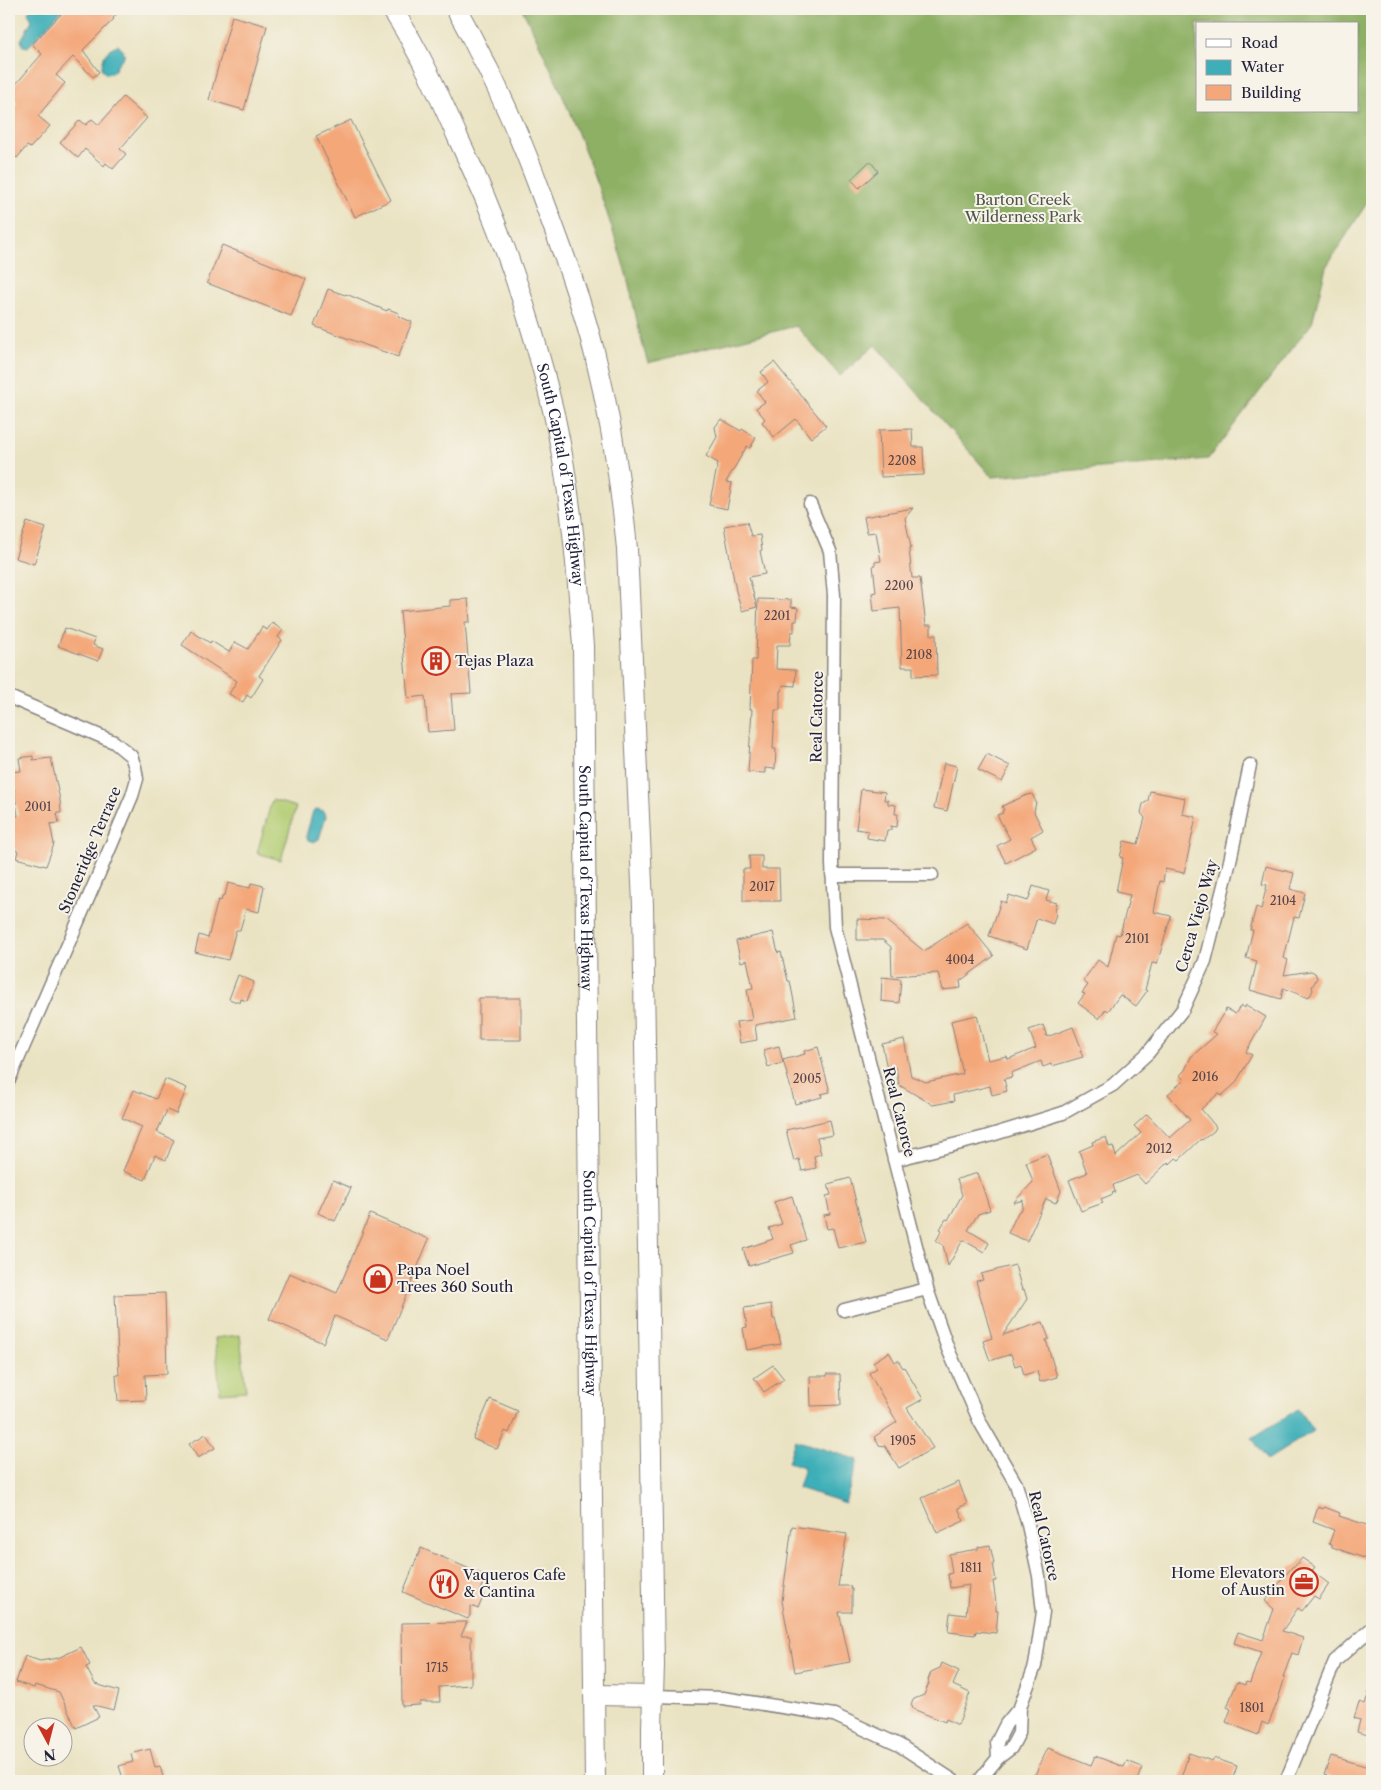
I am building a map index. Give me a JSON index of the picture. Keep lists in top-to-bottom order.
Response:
{
  "streets": {
    "highway": ["South Capital of Texas Highway"],
    "street": ["Real Catorce", "Stoneridge Terrace", "Cerca Viejo Way"]
  },
  "crossings": [
    ["Real Catorce", "Cerca Viejo Way"]
  ],
  "parks": ["Barton Creek Wilderness Park"],
  "places": {
    "building": ["Tejas Plaza"],
    "shop": ["Papa Noel Trees 360 South"],
    "office": ["Home Elevators of Austin"],
    "restaurant": ["Vaqueros Cafe & Cantina"]
  },
  "house_numbers": [
    "2208",
    "2200",
    "2201",
    "2108",
    "2001",
    "2017",
    "2104",
    "2101",
    "4004",
    "2016",
    "2005",
    "2012",
    "1905",
    "1811",
    "1715",
    "1801"
  ],
  "legend": ["Road", "Water", "Building"],
  "north": "bottom"
}
